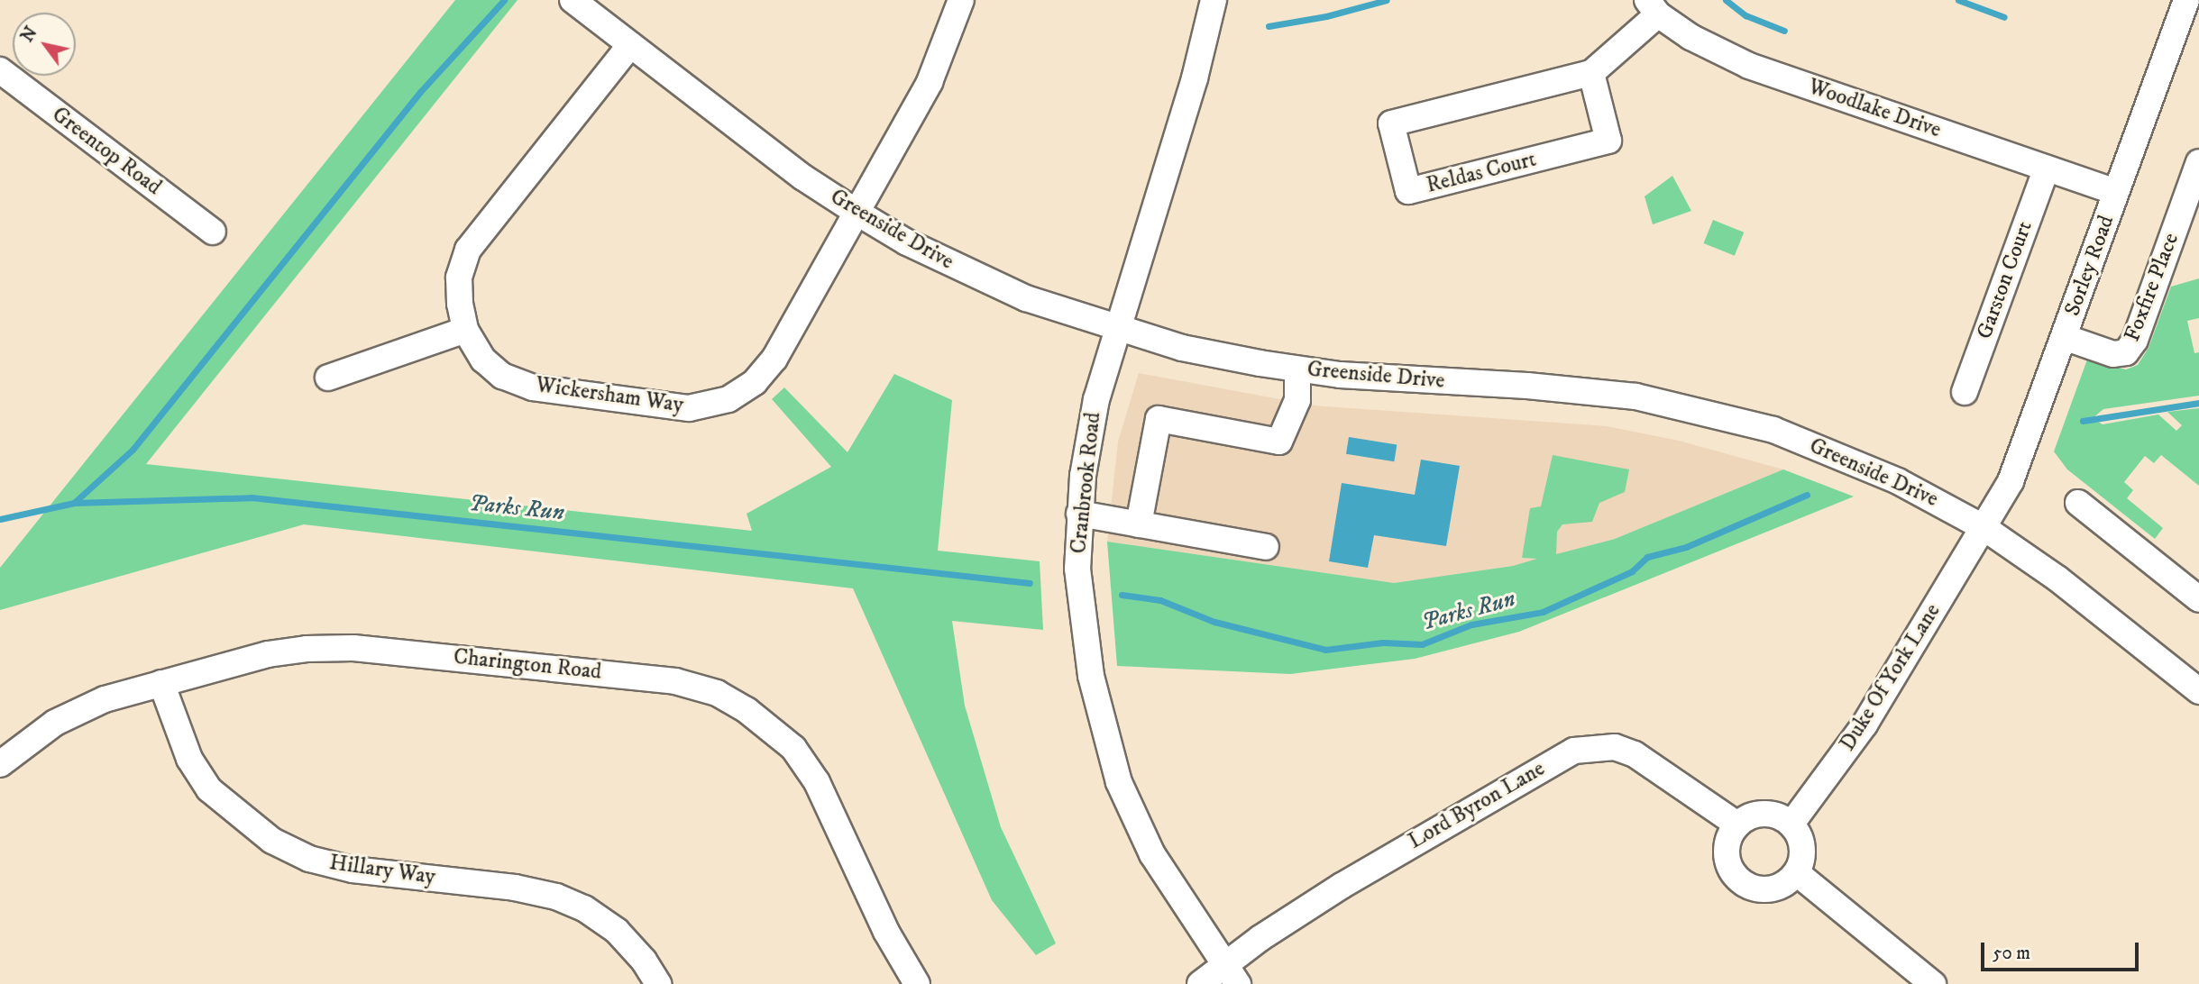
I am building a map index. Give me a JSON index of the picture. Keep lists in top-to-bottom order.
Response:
{
  "streets": {
    "street": [
      "Woodlake Drive",
      "Greentop Road",
      "Reldas Court",
      "Greenside Drive",
      "Sorley Road",
      "Garston Court",
      "Foxfire Place",
      "Wickersham Way",
      "Cranbrook Road",
      "Charington Road",
      "Duke Of York Lane",
      "Lord Byron Lane",
      "Hillary Way"
    ]
  },
  "crossings": [
    ["Woodlake Drive", "Reldas Court"],
    ["Woodlake Drive", "Sorley Road"],
    ["Woodlake Drive", "Garston Court"],
    ["Greenside Drive", "Sorley Road"],
    ["Greenside Drive", "Wickersham Way"],
    ["Greenside Drive", "Cranbrook Road"],
    ["Greenside Drive", "Duke Of York Lane"],
    ["Sorley Road", "Foxfire Place"],
    ["Sorley Road", "Duke Of York Lane"],
    ["Cranbrook Road", "Lord Byron Lane"],
    ["Charington Road", "Hillary Way"],
    ["Duke Of York Lane", "Lord Byron Lane"]
  ],
  "water": ["Parks Run"],
  "scale_bar": "50 m",
  "north": "top left"
}
